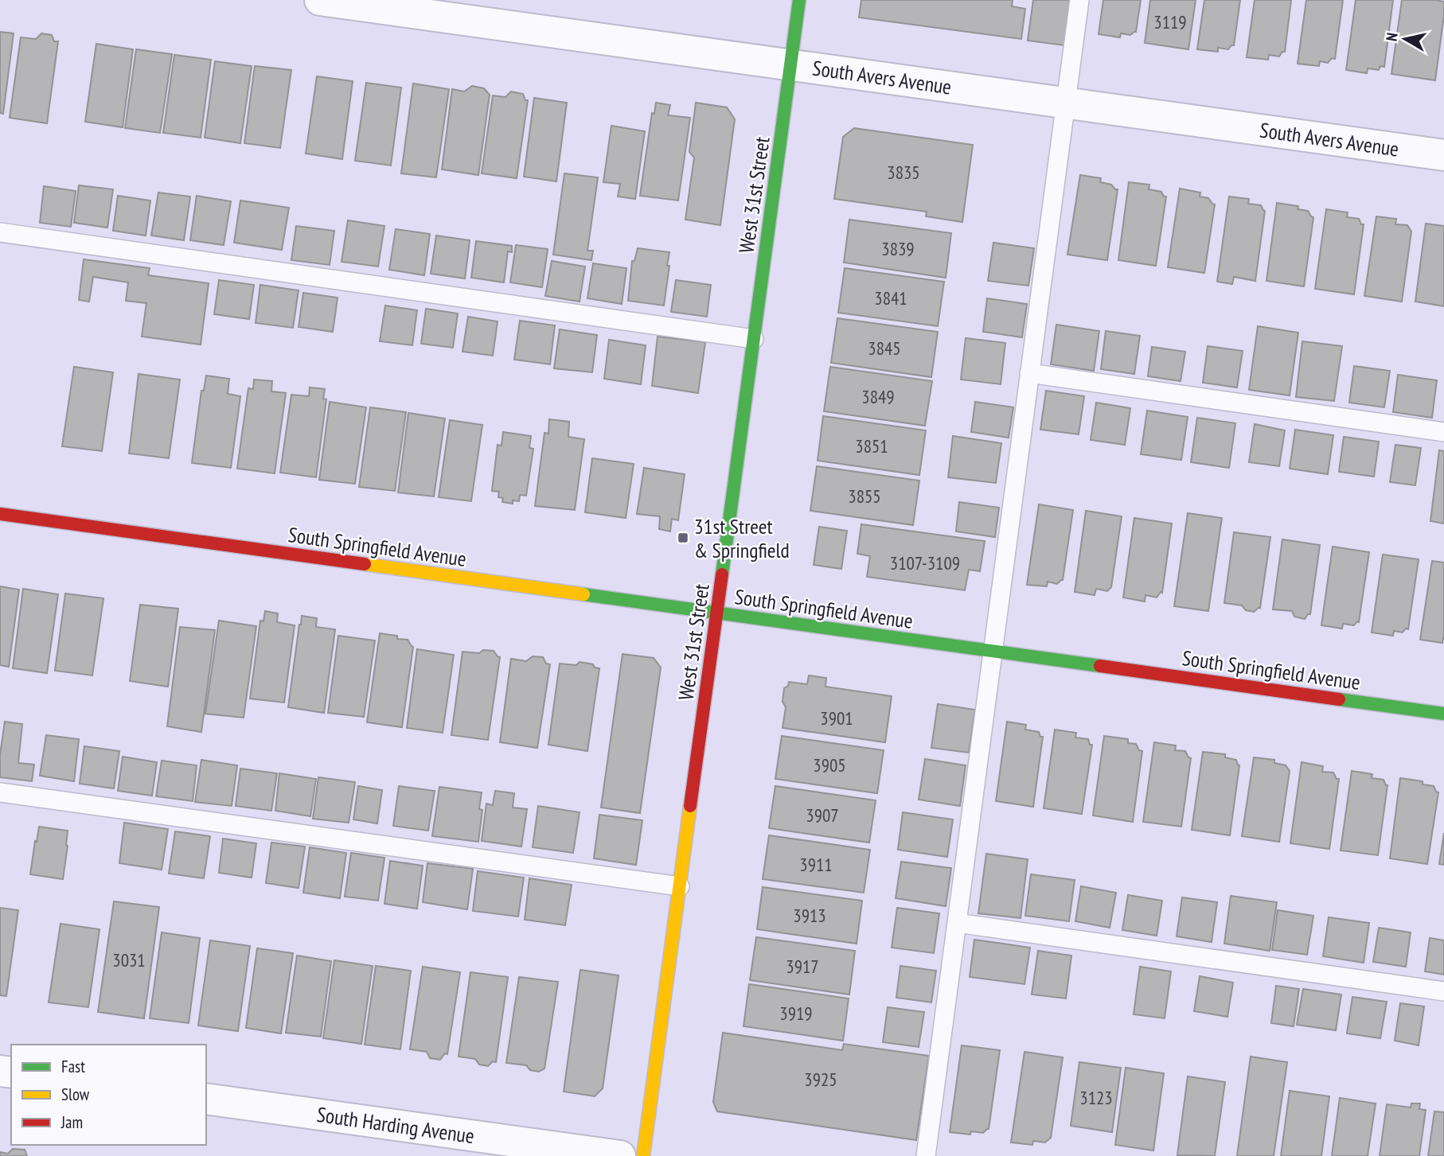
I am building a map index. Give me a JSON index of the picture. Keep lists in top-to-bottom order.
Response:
{
  "streets": {
    "street": [
      "South Avers Avenue",
      "West 31st Street",
      "South Springfield Avenue",
      "South Harding Avenue"
    ]
  },
  "crossings": [
    ["South Avers Avenue", "West 31st Street"],
    ["West 31st Street", "South Springfield Avenue"]
  ],
  "places": {
    "transit": ["31st Street & Springfield"]
  },
  "house_numbers": [
    "3119",
    "3835",
    "3839",
    "3841",
    "3845",
    "3849",
    "3851",
    "3855",
    "3107-3109",
    "3901",
    "3905",
    "3907",
    "3911",
    "3913",
    "3031",
    "3917",
    "3919",
    "3925",
    "3123"
  ],
  "legend": ["Fast", "Slow", "Jam"],
  "north": "left"
}
